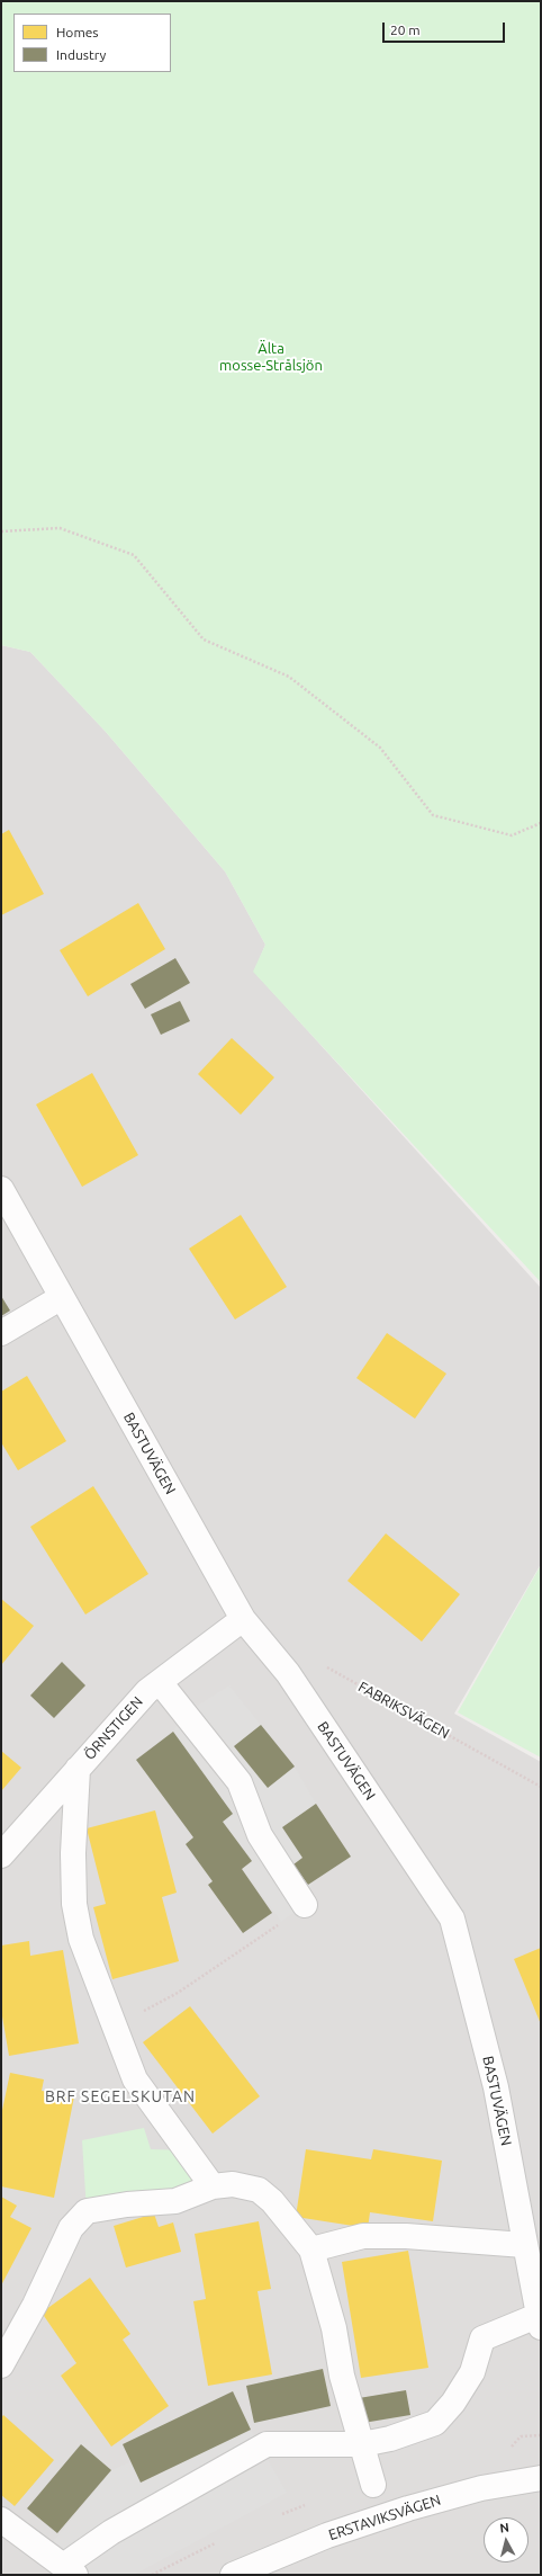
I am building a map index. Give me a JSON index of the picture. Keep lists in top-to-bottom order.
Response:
{
  "streets": {
    "street": ["BASTUVÄGEN", "ÖRNSTIGEN", "ERSTAVIKSVÄGEN"],
    "path": ["FABRIKSVÄGEN"]
  },
  "crossings": [
    ["BASTUVÄGEN", "ÖRNSTIGEN"]
  ],
  "districts": ["BRF SEGELSKUTAN"],
  "parks": ["Älta mosse-Strålsjön"],
  "legend": ["Homes", "Industry"],
  "scale_bar": "20 m",
  "north": "top"
}
